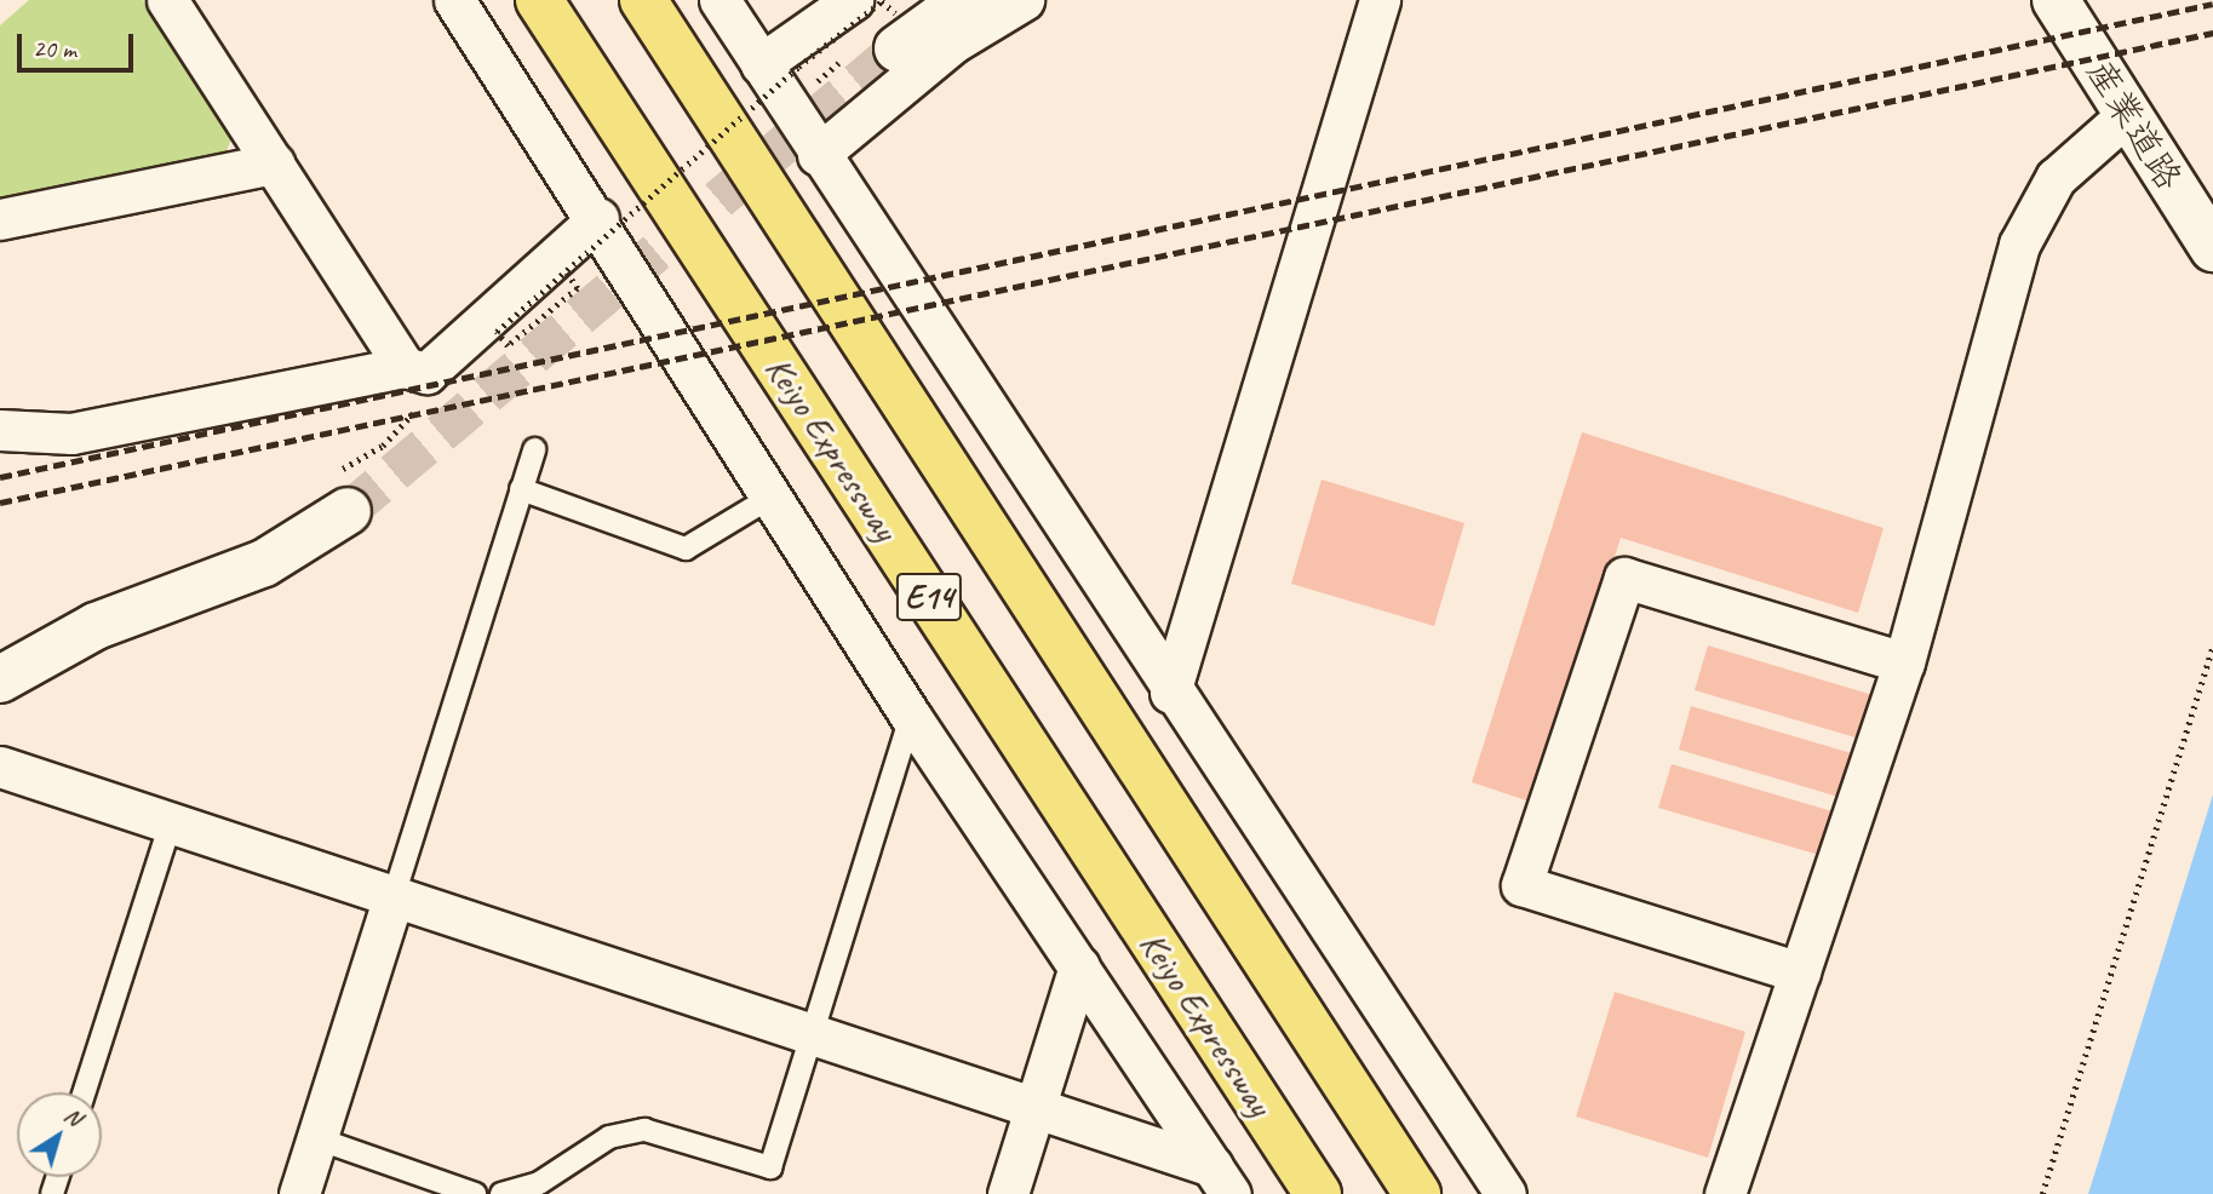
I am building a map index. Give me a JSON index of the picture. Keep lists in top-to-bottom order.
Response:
{
  "streets": {
    "highway": ["Keiyo Expressway", "E14"],
    "street": ["産業道路"]
  },
  "scale_bar": "20 m",
  "north": "top right"
}
